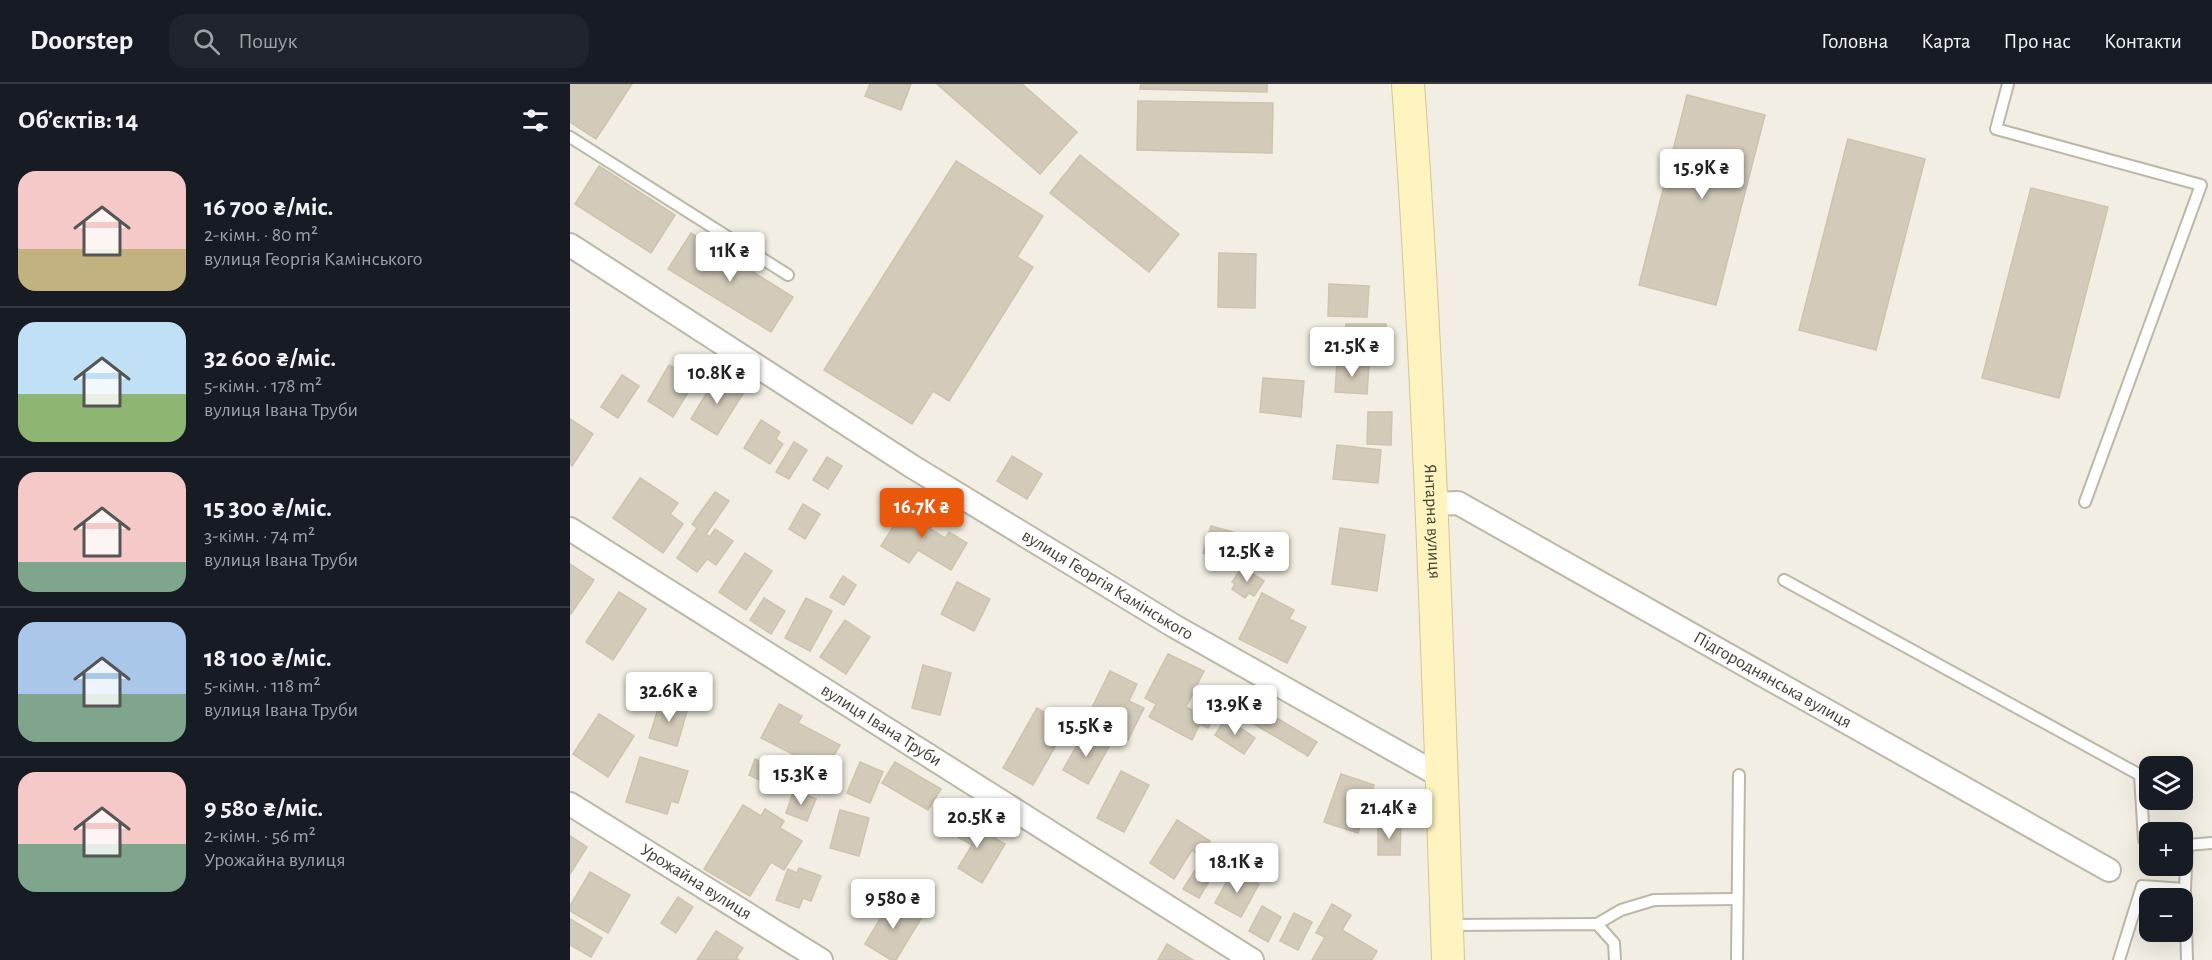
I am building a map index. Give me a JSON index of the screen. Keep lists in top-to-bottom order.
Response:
{
  "streets": {
    "main road": ["Янтарна вулиця"],
    "street": [
      "вулиця Георгія Камінського",
      "Підгороднянська вулиця",
      "вулиця Івана Труби",
      "Урожайна вулиця"
    ]
  },
  "crossings": [
    ["Янтарна вулиця", "вулиця Георгія Камінського"],
    ["Янтарна вулиця", "Підгороднянська вулиця"]
  ],
  "page": {
    "header": "Doorstep",
    "search": "Пошук",
    "nav": [
      "Головна",
      "Карта",
      "Про нас",
      "Контакти"
    ],
    "heading": "Об’єктів: 14",
    "price": [
      "15.9K ₴",
      "11K ₴",
      "21.5K ₴",
      "10.8K ₴",
      "16.7K ₴",
      "12.5K ₴",
      "32.6K ₴",
      "13.9K ₴",
      "15.5K ₴",
      "15.3K ₴",
      "21.4K ₴",
      "20.5K ₴",
      "18.1K ₴",
      "9 580 ₴"
    ],
    "list": [
      {
        "name": "16 700 ₴/міс.",
        "note": "2-кімн. · 80 m² · вулиця Георгія Камінського"
      },
      {
        "name": "32 600 ₴/міс.",
        "note": "5-кімн. · 178 m² · вулиця Івана Труби"
      },
      {
        "name": "15 300 ₴/міс.",
        "note": "3-кімн. · 74 m² · вулиця Івана Труби"
      },
      {
        "name": "18 100 ₴/міс.",
        "note": "5-кімн. · 118 m² · вулиця Івана Труби"
      },
      {
        "name": "9 580 ₴/міс.",
        "note": "2-кімн. · 56 m² · Урожайна вулиця"
      }
    ],
    "map_buttons": ["+", "−"]
  }
}
